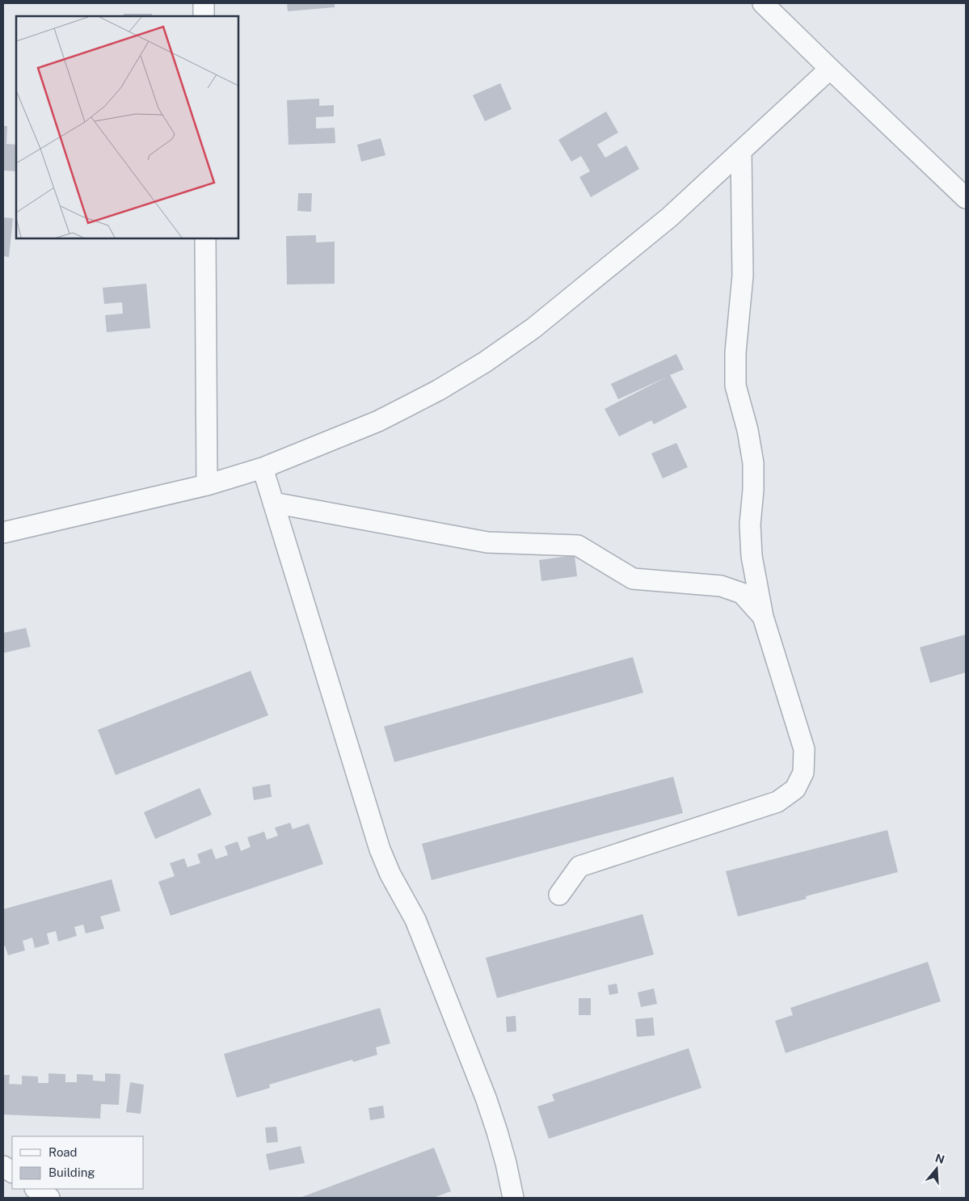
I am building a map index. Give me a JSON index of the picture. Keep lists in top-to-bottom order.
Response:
{
  "legend": ["Road", "Building"],
  "north": "top"
}
